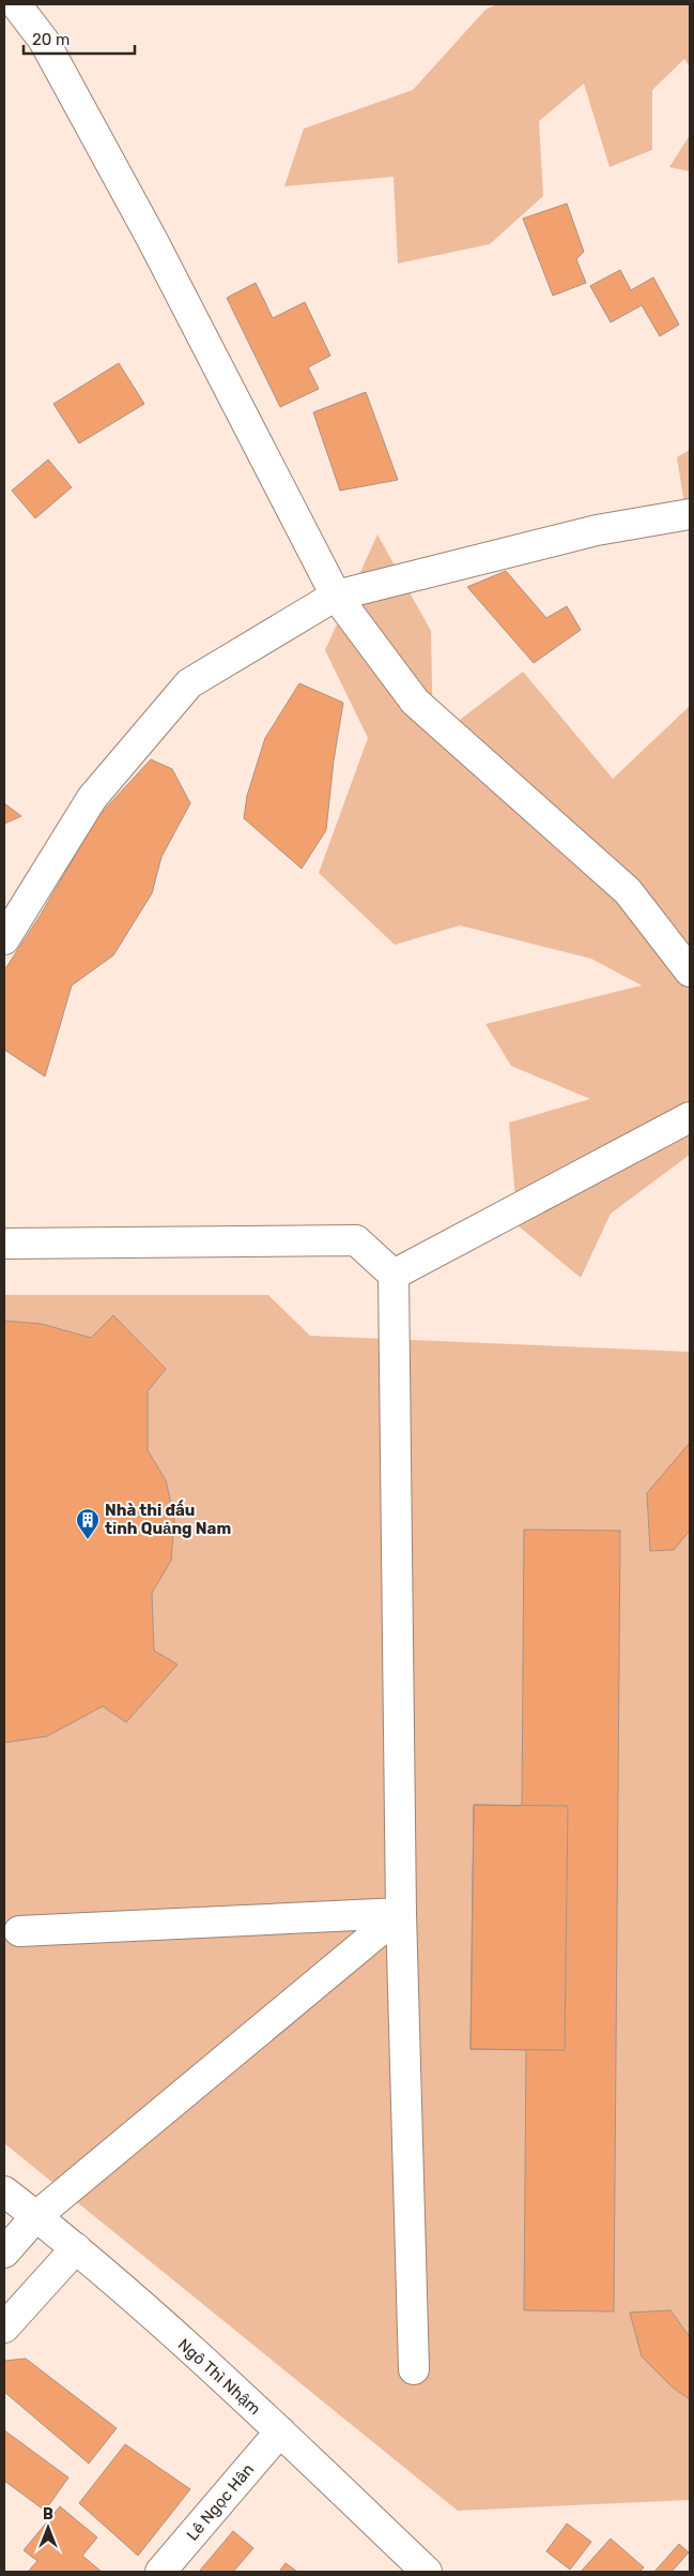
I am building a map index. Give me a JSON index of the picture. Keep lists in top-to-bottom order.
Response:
{
  "streets": {
    "street": ["Ngô Thì Nhậm", "Lê Ngọc Hân"]
  },
  "crossings": [
    ["Ngô Thì Nhậm", "Lê Ngọc Hân"]
  ],
  "places": {
    "building": ["Nhà thi đấu tỉnh Quảng Nam"]
  },
  "scale_bar": "20 m",
  "north": "top"
}
